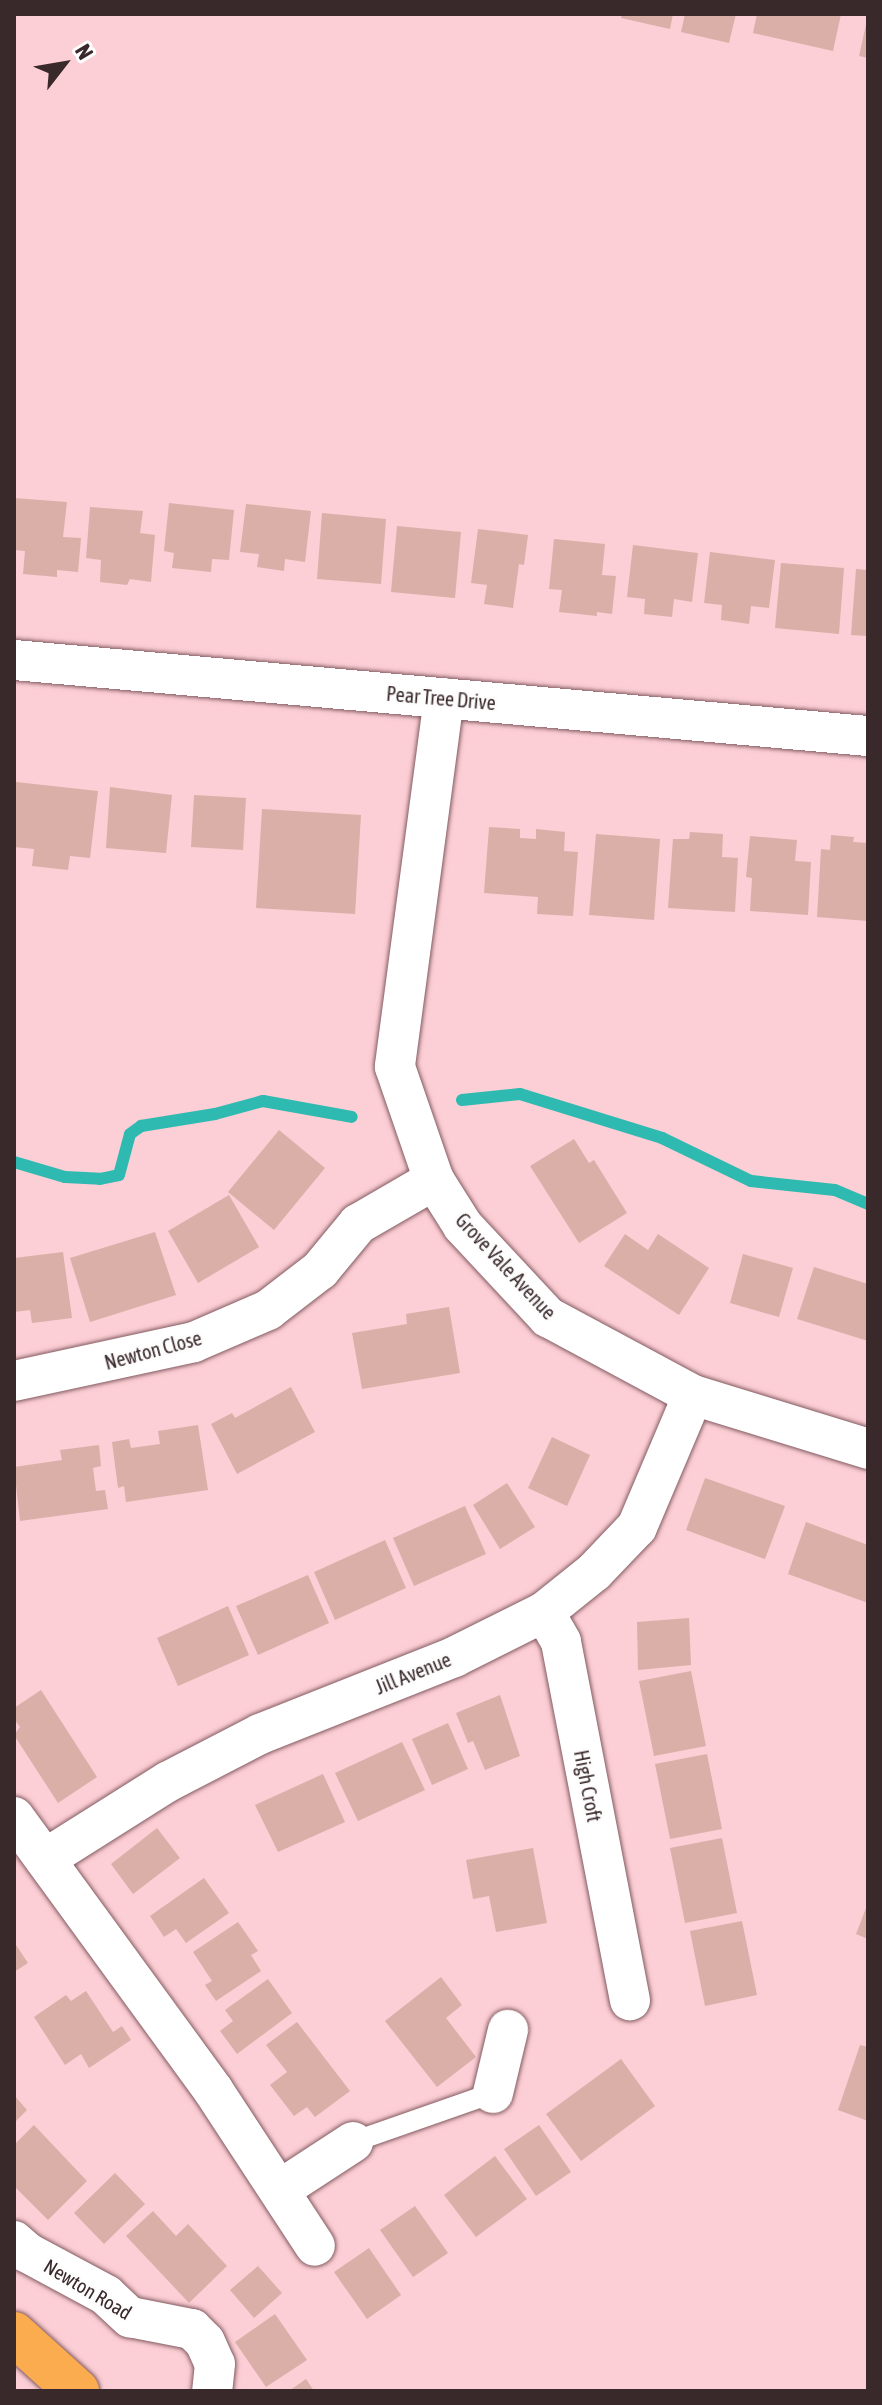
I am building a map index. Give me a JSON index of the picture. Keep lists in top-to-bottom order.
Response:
{
  "streets": {
    "street": [
      "Pear Tree Drive",
      "Grove Vale Avenue",
      "Newton Close",
      "Jill Avenue",
      "High Croft",
      "Newton Road"
    ]
  },
  "crossings": [
    ["Pear Tree Drive", "Grove Vale Avenue"],
    ["Grove Vale Avenue", "Newton Close"],
    ["Grove Vale Avenue", "Jill Avenue"],
    ["Jill Avenue", "High Croft"]
  ],
  "north": "top right"
}
